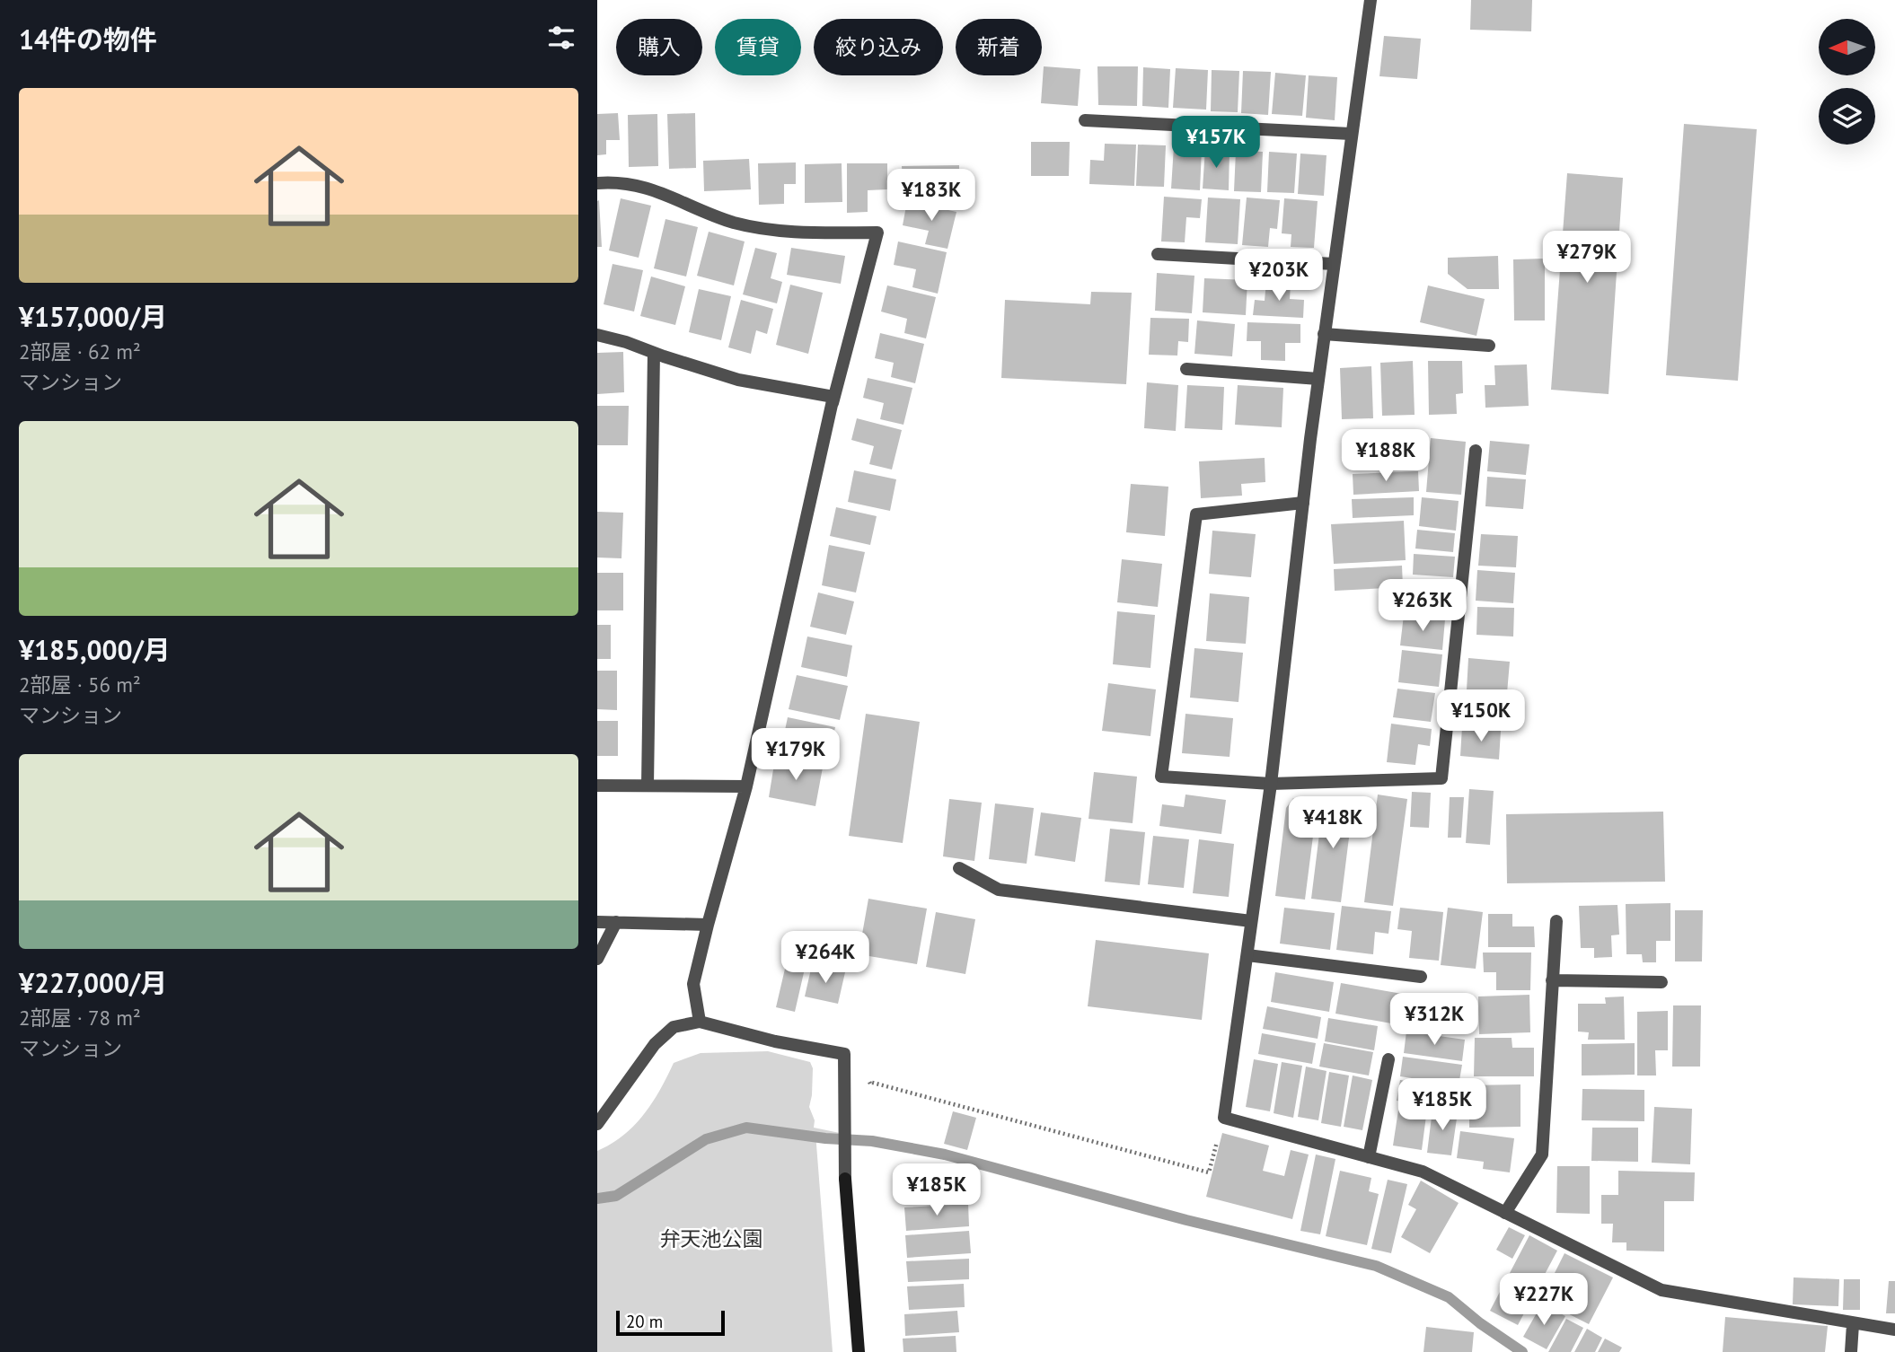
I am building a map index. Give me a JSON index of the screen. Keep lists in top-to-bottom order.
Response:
{
  "parks": ["弁天池公園"],
  "scale_bar": "20 m",
  "north": "left",
  "page": {
    "heading": "14件の物件",
    "chip": [
      "購入",
      "賃貸",
      "絞り込み",
      "新着"
    ],
    "list": [
      {
        "name": "¥157,000/月",
        "note": "2部屋 · 62 m² · マンション"
      },
      {
        "name": "¥185,000/月",
        "note": "2部屋 · 56 m² · マンション"
      },
      {
        "name": "¥227,000/月",
        "note": "2部屋 · 78 m² · マンション"
      }
    ],
    "price": [
      "¥157K",
      "¥183K",
      "¥279K",
      "¥203K",
      "¥188K",
      "¥263K",
      "¥150K",
      "¥179K",
      "¥418K",
      "¥264K",
      "¥312K",
      "¥185K",
      "¥185K",
      "¥227K"
    ],
    "scale": "20 m"
  }
}
